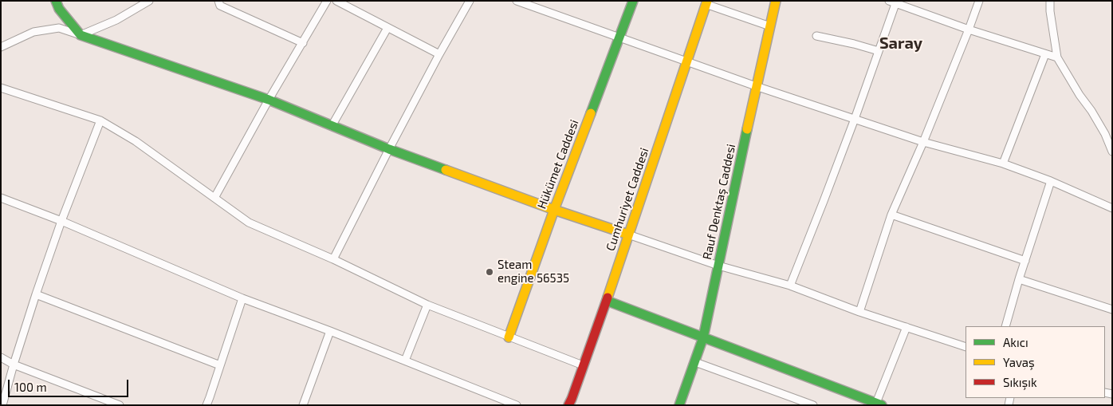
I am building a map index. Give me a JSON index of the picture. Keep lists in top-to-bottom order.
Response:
{
  "streets": {
    "street": ["Hükümet Caddesi", "Cumhuriyet Caddesi", "Rauf Denktaş Caddesi"]
  },
  "districts": ["Saray"],
  "places": ["Steam engine 56535"],
  "legend": ["Akıcı", "Yavaş", "Sıkışık"],
  "scale_bar": "100 m"
}
